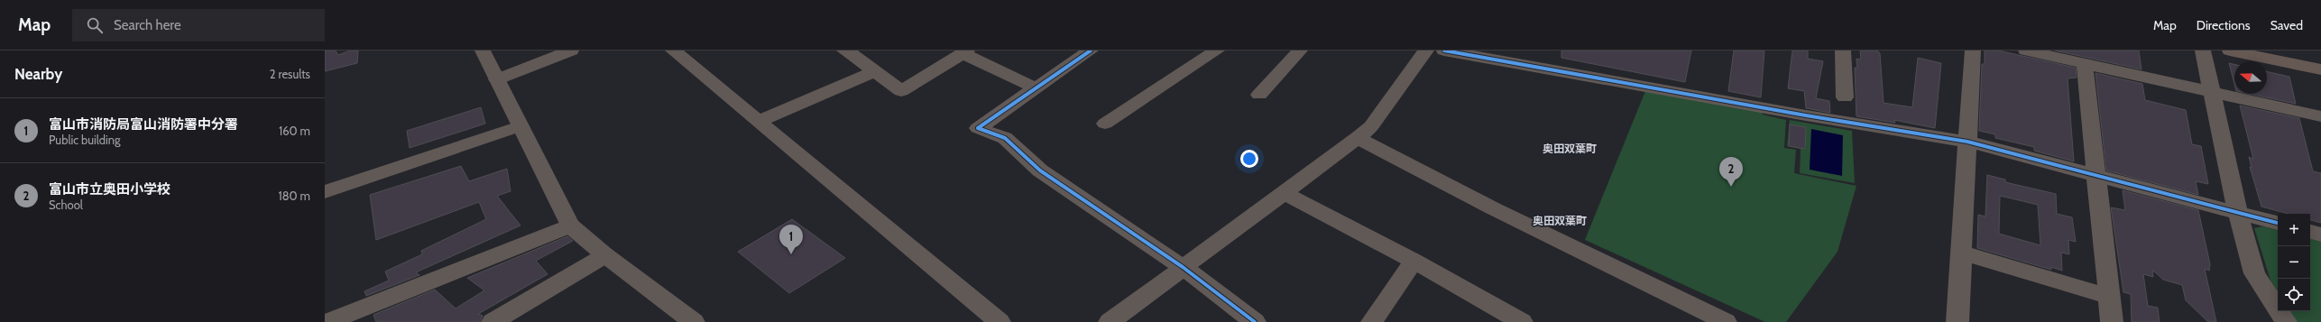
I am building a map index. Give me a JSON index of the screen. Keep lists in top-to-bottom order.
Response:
{
  "districts": ["奥田双葉町", "奥田双葉町"],
  "north": "left",
  "page": {
    "header": "Map",
    "search": "Search here",
    "nav": ["Map", "Directions", "Saved"],
    "heading": ["Nearby", "2 results"],
    "list": [
      {
        "mark": "1",
        "name": "富山市消防局富山消防署中分署",
        "note": "Public building",
        "value": "160 m"
      },
      {
        "mark": "2",
        "name": "富山市立奥田小学校",
        "note": "School",
        "value": "180 m"
      }
    ],
    "pins": ["2", "1"],
    "map_buttons": ["+", "−"]
  }
}
